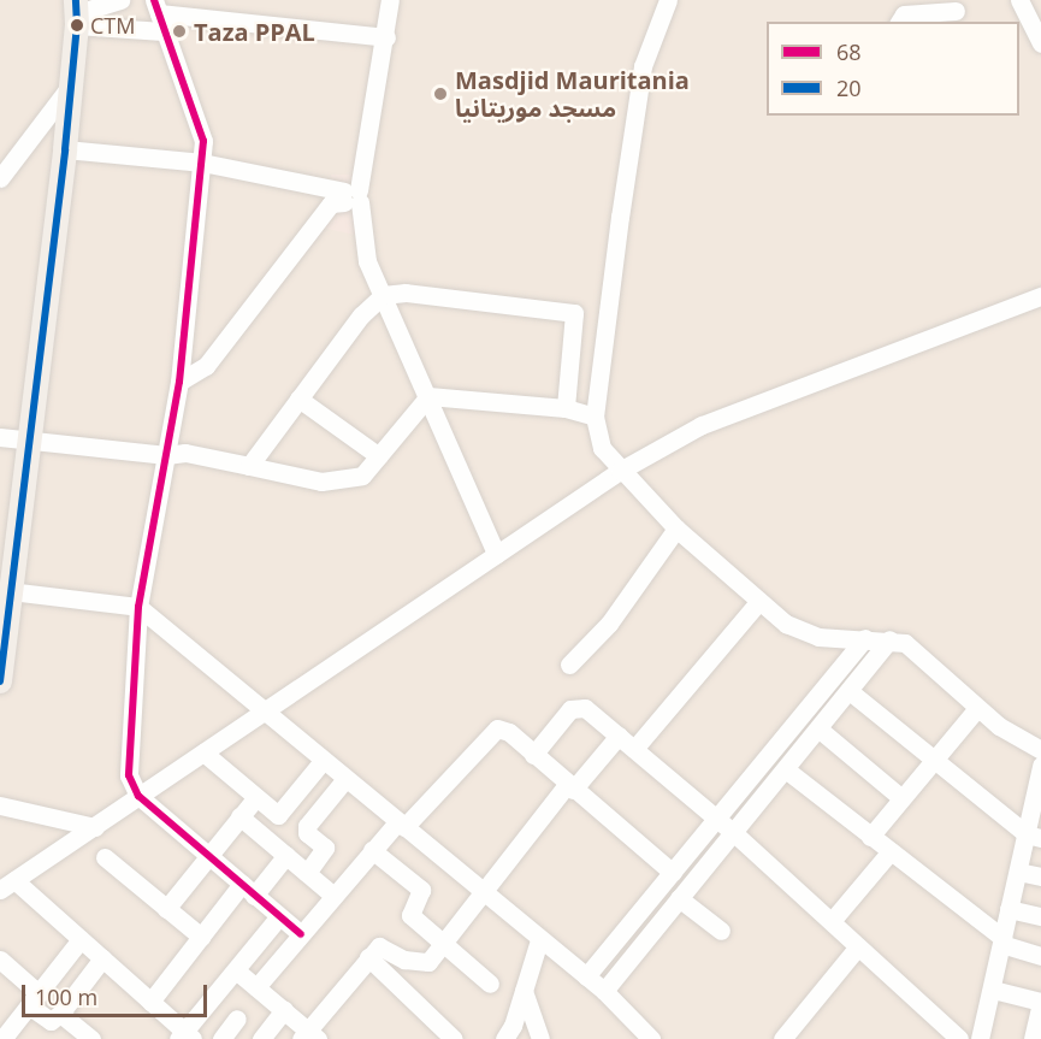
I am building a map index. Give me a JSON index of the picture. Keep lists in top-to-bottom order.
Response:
{
  "places": ["CTM", "Taza PPAL", "Masdjid Mauritania مسجد موريتانيا"],
  "lines": ["transit line 68", "transit line 20"],
  "legend": ["68", "20"],
  "scale_bar": "100 m"
}
